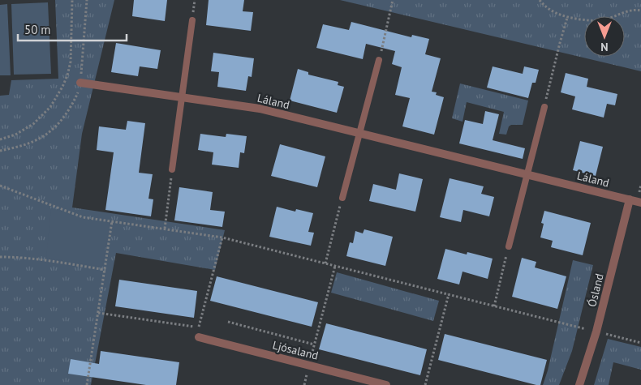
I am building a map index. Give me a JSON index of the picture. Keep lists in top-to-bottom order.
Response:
{
  "streets": {
    "street": ["Láland", "Ósland", "Ljósaland"]
  },
  "crossings": [
    ["Láland", "Ósland"]
  ],
  "scale_bar": "50 m",
  "north": "bottom"
}
